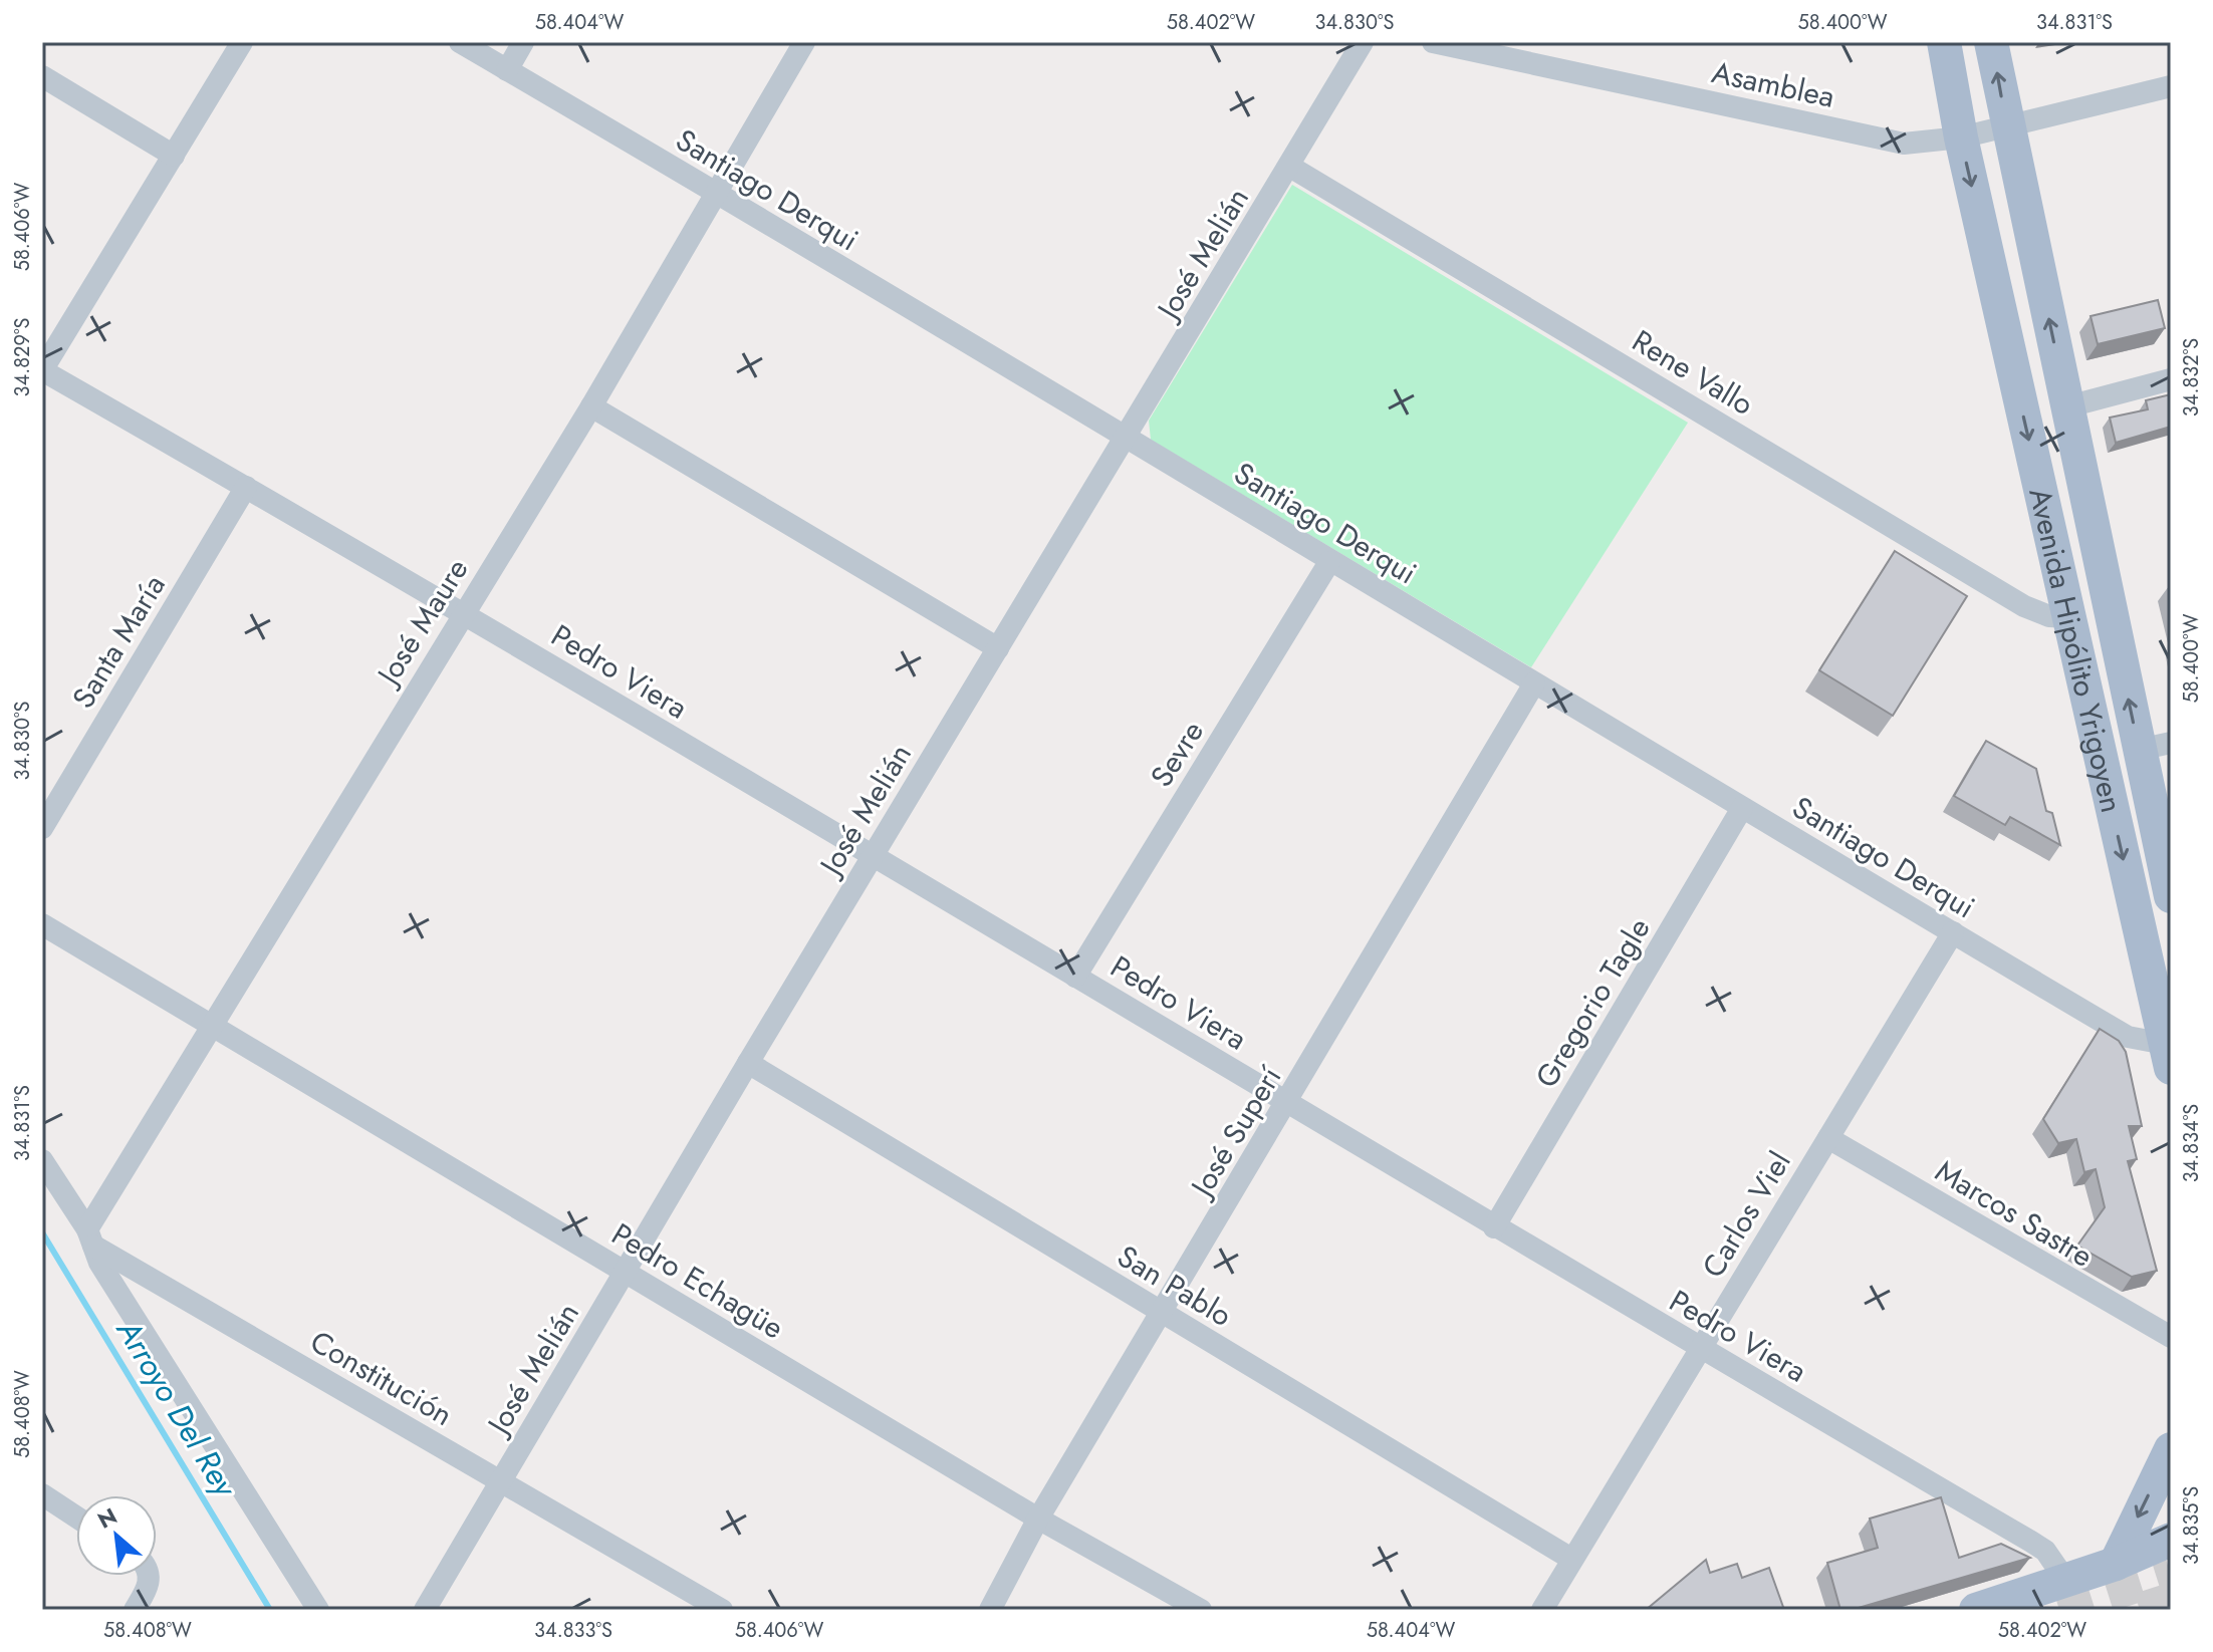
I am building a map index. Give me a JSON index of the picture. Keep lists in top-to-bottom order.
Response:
{
  "streets": {
    "main road": ["Avenida Hipólito Yrigoyen"],
    "street": [
      "Asamblea",
      "Santiago Derqui",
      "José Melián",
      "Rene Vallo",
      "José Maure",
      "Santa María",
      "Pedro Viera",
      "Sevre",
      "Gregorio Tagle",
      "José Superí",
      "Marcos Sastre",
      "Carlos Viel",
      "Pedro Echagüe",
      "San Pablo",
      "Constitución"
    ]
  },
  "crossings": [
    ["Asamblea", "Avenida Hipólito Yrigoyen"],
    ["Santiago Derqui", "José Melián"],
    ["Santiago Derqui", "José Maure"],
    ["Santiago Derqui", "Avenida Hipólito Yrigoyen"],
    ["Santiago Derqui", "Sevre"],
    ["Santiago Derqui", "Gregorio Tagle"],
    ["Santiago Derqui", "José Superí"],
    ["Santiago Derqui", "Carlos Viel"],
    ["José Melián", "Rene Vallo"],
    ["José Melián", "Pedro Viera"],
    ["José Melián", "Pedro Echagüe"],
    ["José Melián", "San Pablo"],
    ["José Melián", "Constitución"],
    ["Rene Vallo", "Avenida Hipólito Yrigoyen"],
    ["José Maure", "Pedro Viera"],
    ["José Maure", "Pedro Echagüe"],
    ["José Maure", "Constitución"],
    ["Santa María", "Pedro Viera"],
    ["Pedro Viera", "Sevre"],
    ["Pedro Viera", "Gregorio Tagle"],
    ["Pedro Viera", "José Superí"],
    ["Pedro Viera", "Carlos Viel"],
    ["José Superí", "Pedro Echagüe"],
    ["José Superí", "San Pablo"],
    ["Marcos Sastre", "Carlos Viel"],
    ["Carlos Viel", "San Pablo"]
  ],
  "water": ["Arroyo Del Rey"],
  "north": "top left",
  "coordinates": [
    "58.404°W",
    "58.402°W",
    "34.830°S",
    "58.400°W",
    "34.831°S",
    "58.406°W",
    "34.829°S",
    "34.832°S",
    "34.834°S",
    "58.408°W",
    "34.835°S",
    "34.833°S"
  ]
}
